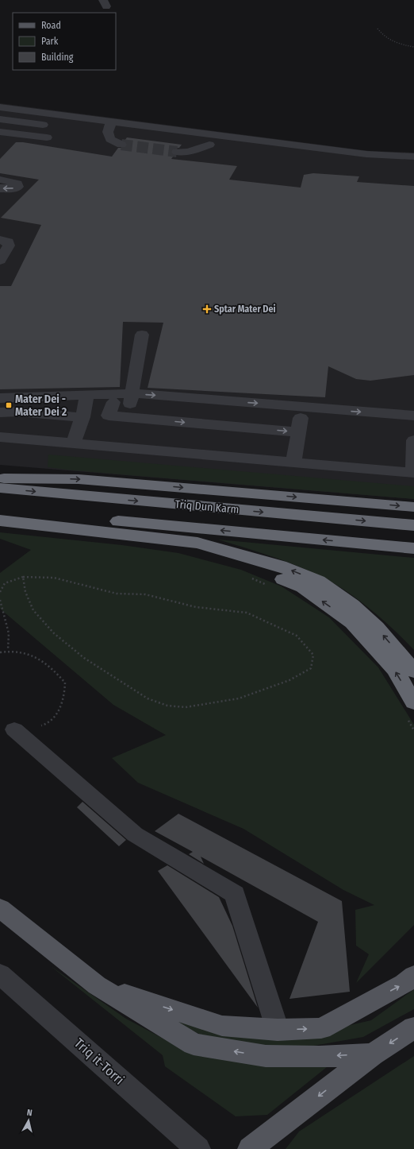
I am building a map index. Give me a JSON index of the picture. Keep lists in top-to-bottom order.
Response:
{
  "streets": {
    "highway": ["Triq Dun Karm"],
    "street": ["Triq it-Torri"]
  },
  "places": {
    "health": ["Sptar Mater Dei"],
    "transit": ["Mater Dei - Mater Dei 2"]
  },
  "legend": ["Road", "Park", "Building"],
  "north": "top"
}
